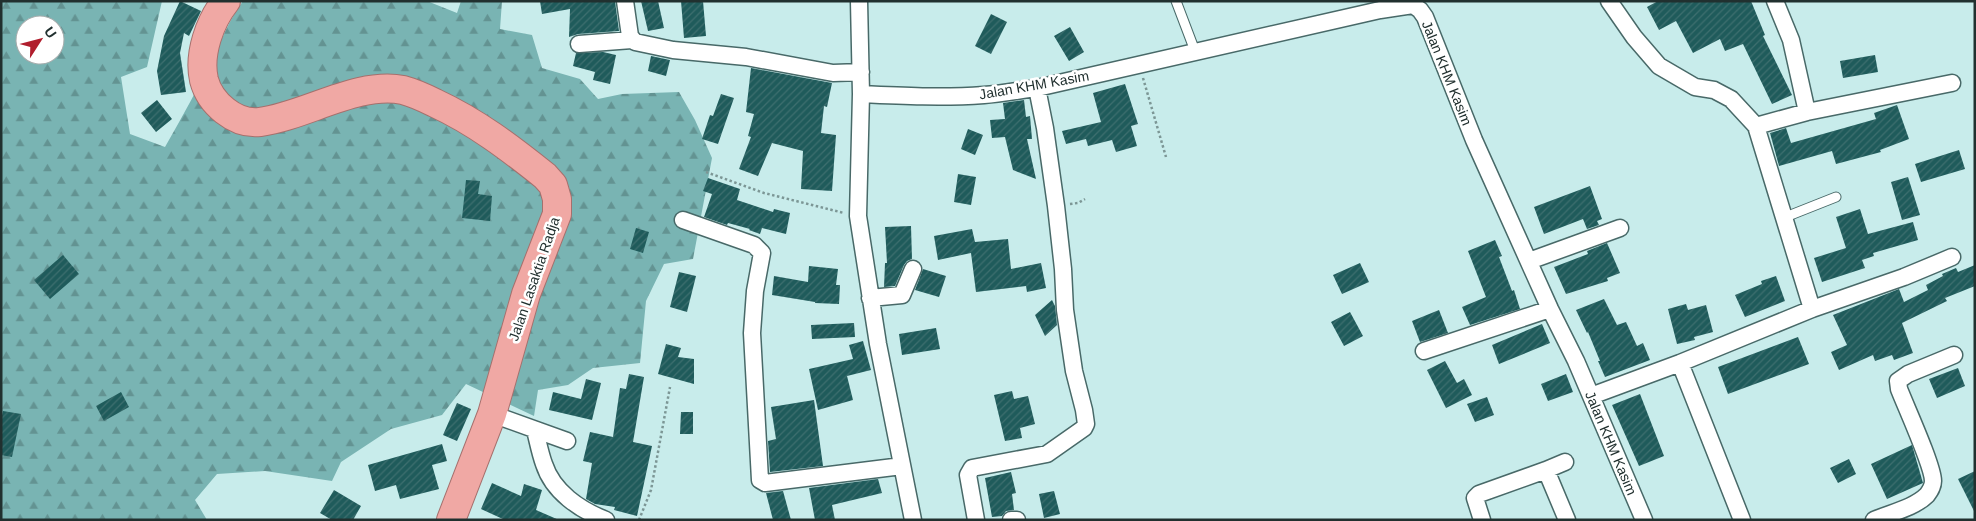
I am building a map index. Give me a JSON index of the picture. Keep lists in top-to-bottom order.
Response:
{
  "streets": {
    "highway": ["Jalan Lasaktia Radja"],
    "street": ["Jalan KHM Kasim"]
  },
  "north": "top right"
}
